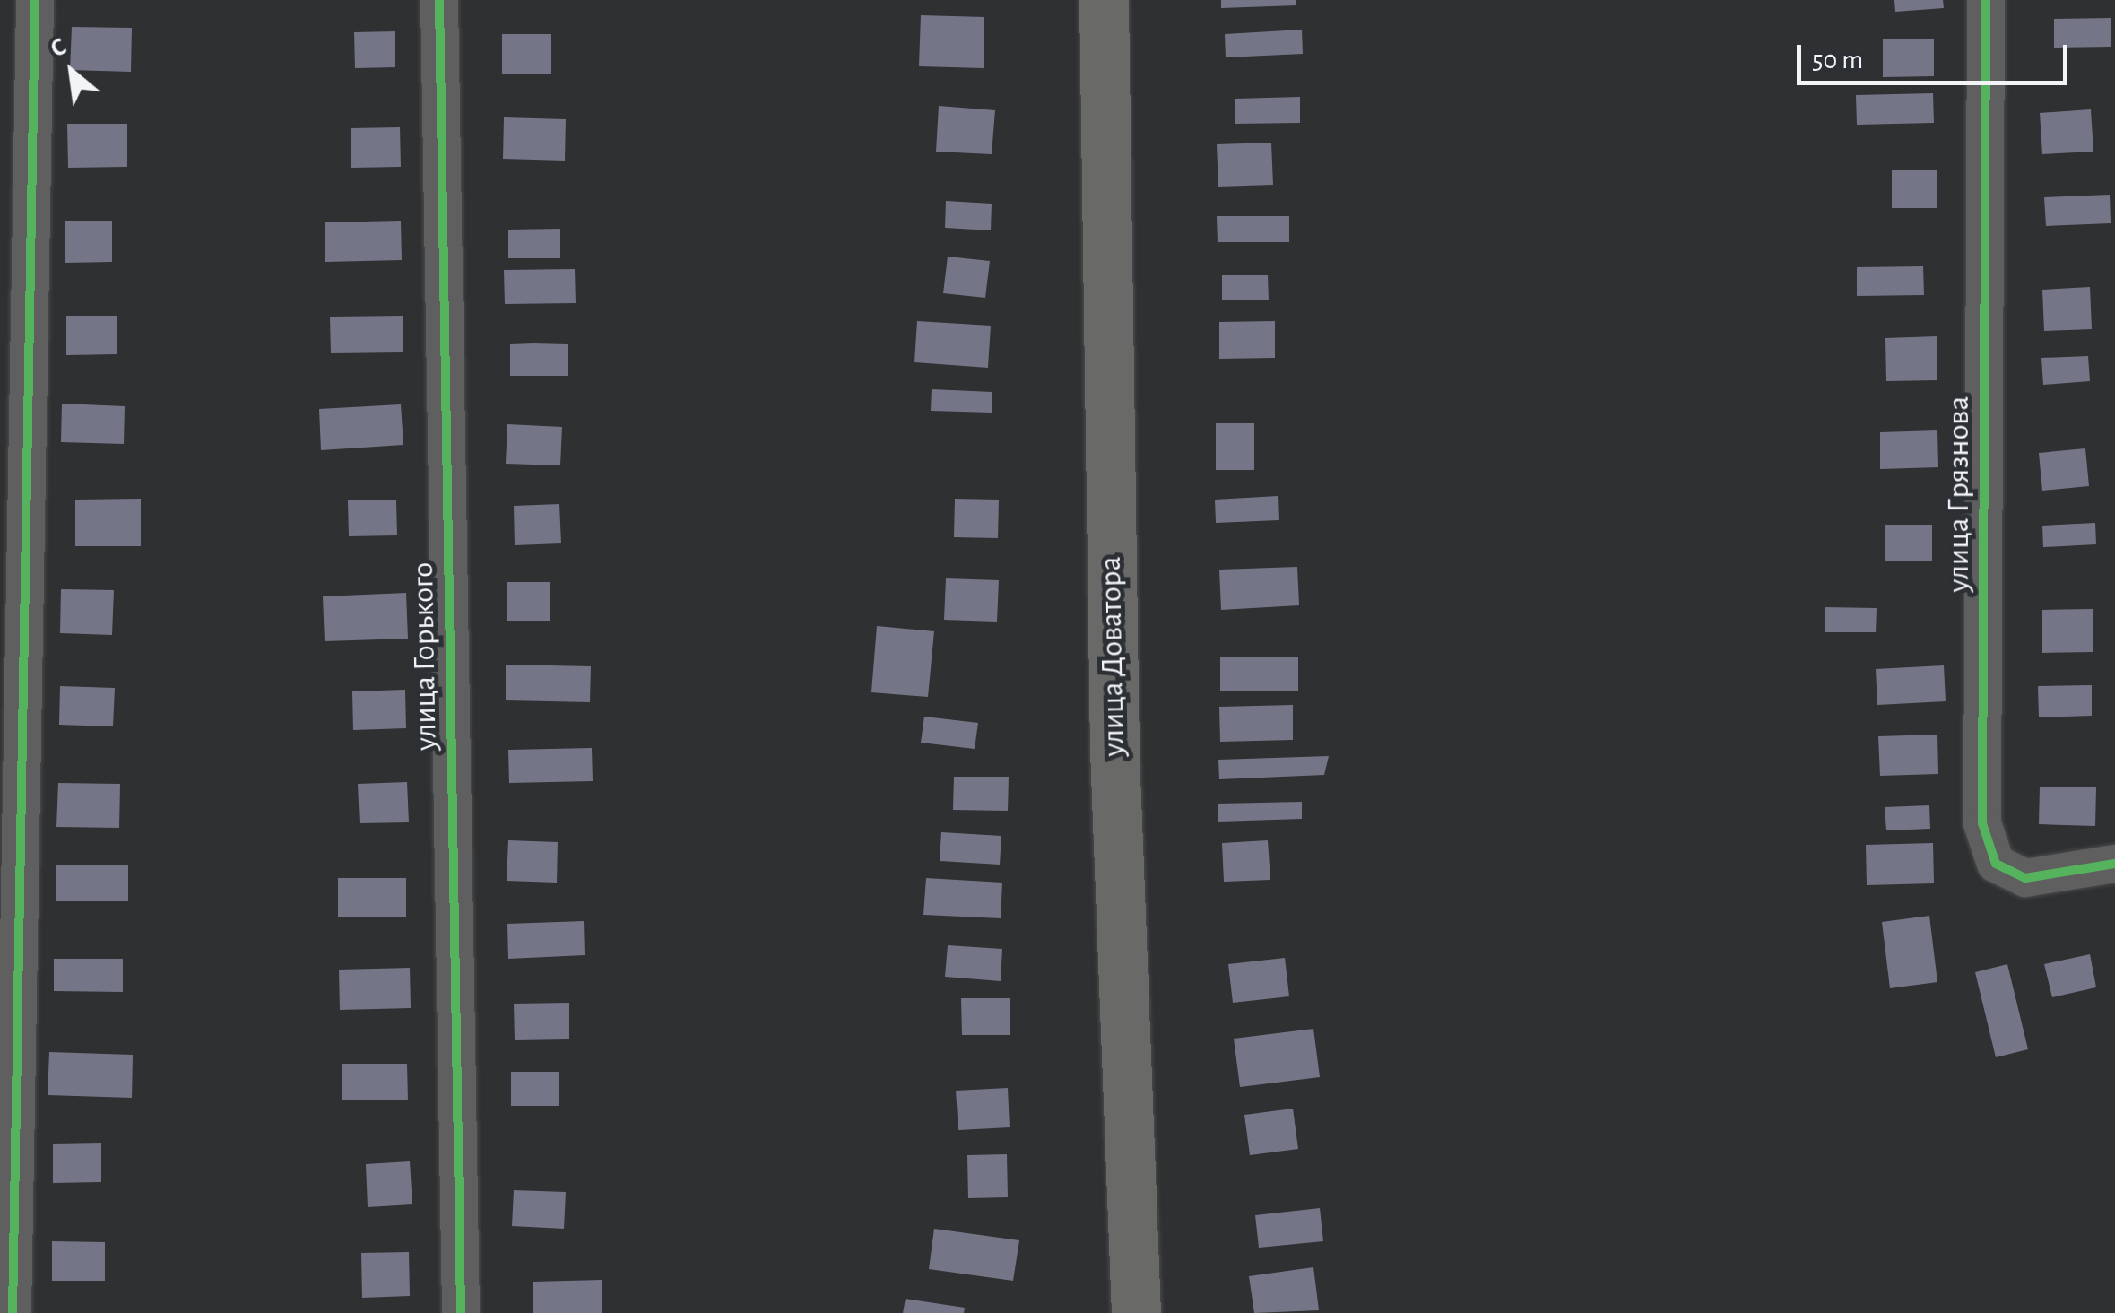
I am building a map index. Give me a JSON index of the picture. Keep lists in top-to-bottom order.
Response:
{
  "streets": {
    "main road": ["улица Доватора"],
    "street": ["улица Грязнова", "улица Горького"]
  },
  "scale_bar": "50 m",
  "north": "top left"
}
